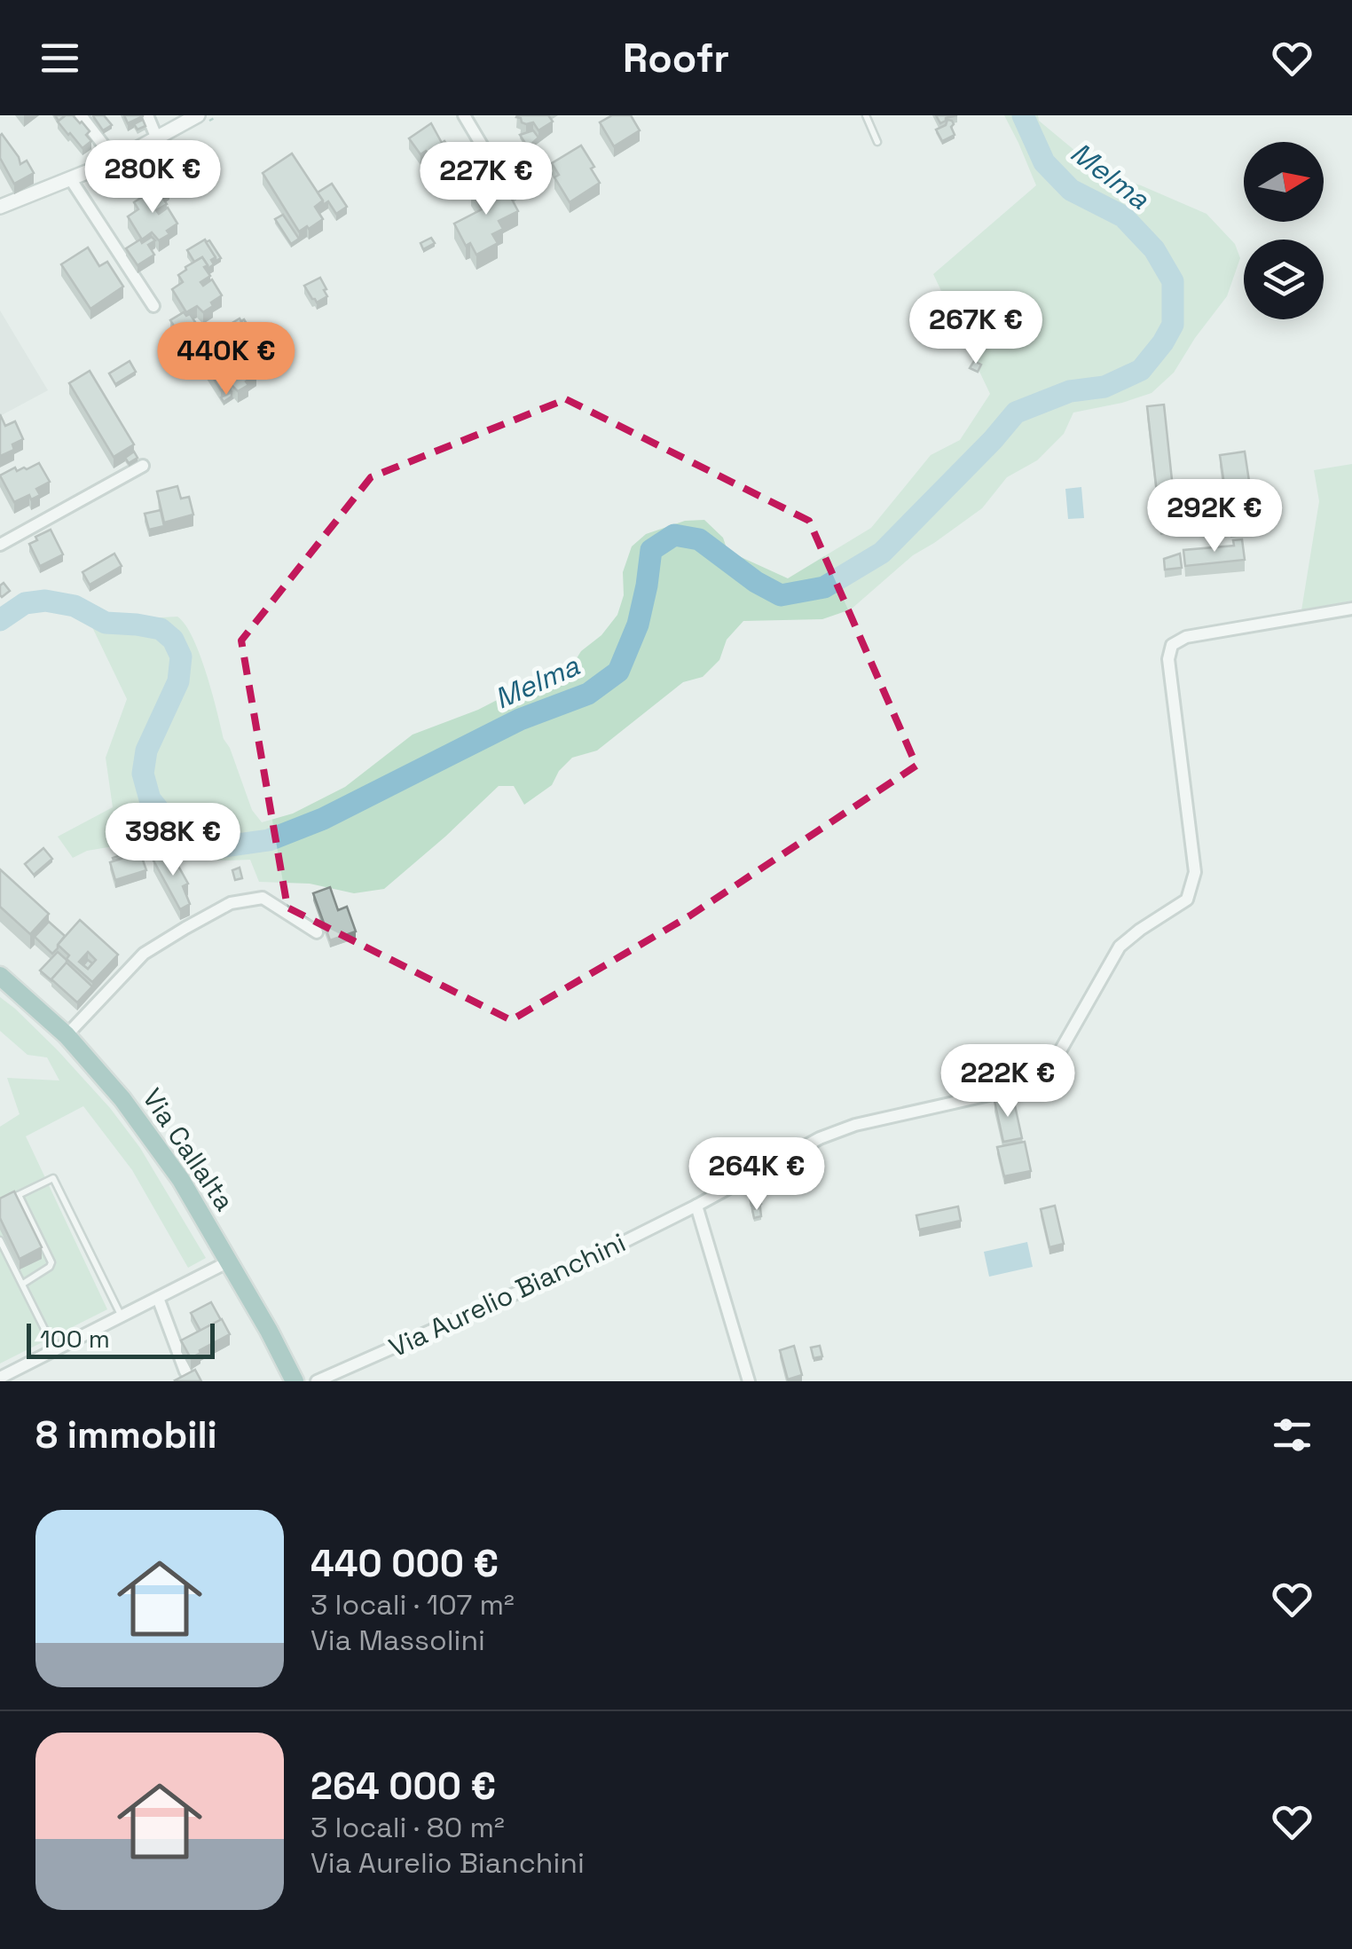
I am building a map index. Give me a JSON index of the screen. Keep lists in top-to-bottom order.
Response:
{
  "streets": {
    "main road": ["Via Callalta"],
    "street": ["Via Aurelio Bianchini"]
  },
  "water": ["Melma"],
  "scale_bar": "100 m",
  "north": "right",
  "page": {
    "header": "Roofr",
    "price": [
      "280K €",
      "227K €",
      "267K €",
      "440K €",
      "292K €",
      "398K €",
      "222K €",
      "264K €"
    ],
    "scale": "100 m",
    "heading": "8 immobili",
    "list": [
      {
        "name": "440 000 €",
        "note": "3 locali · 107 m² · Via Massolini"
      },
      {
        "name": "264 000 €",
        "note": "3 locali · 80 m² · Via Aurelio Bianchini"
      }
    ]
  }
}
